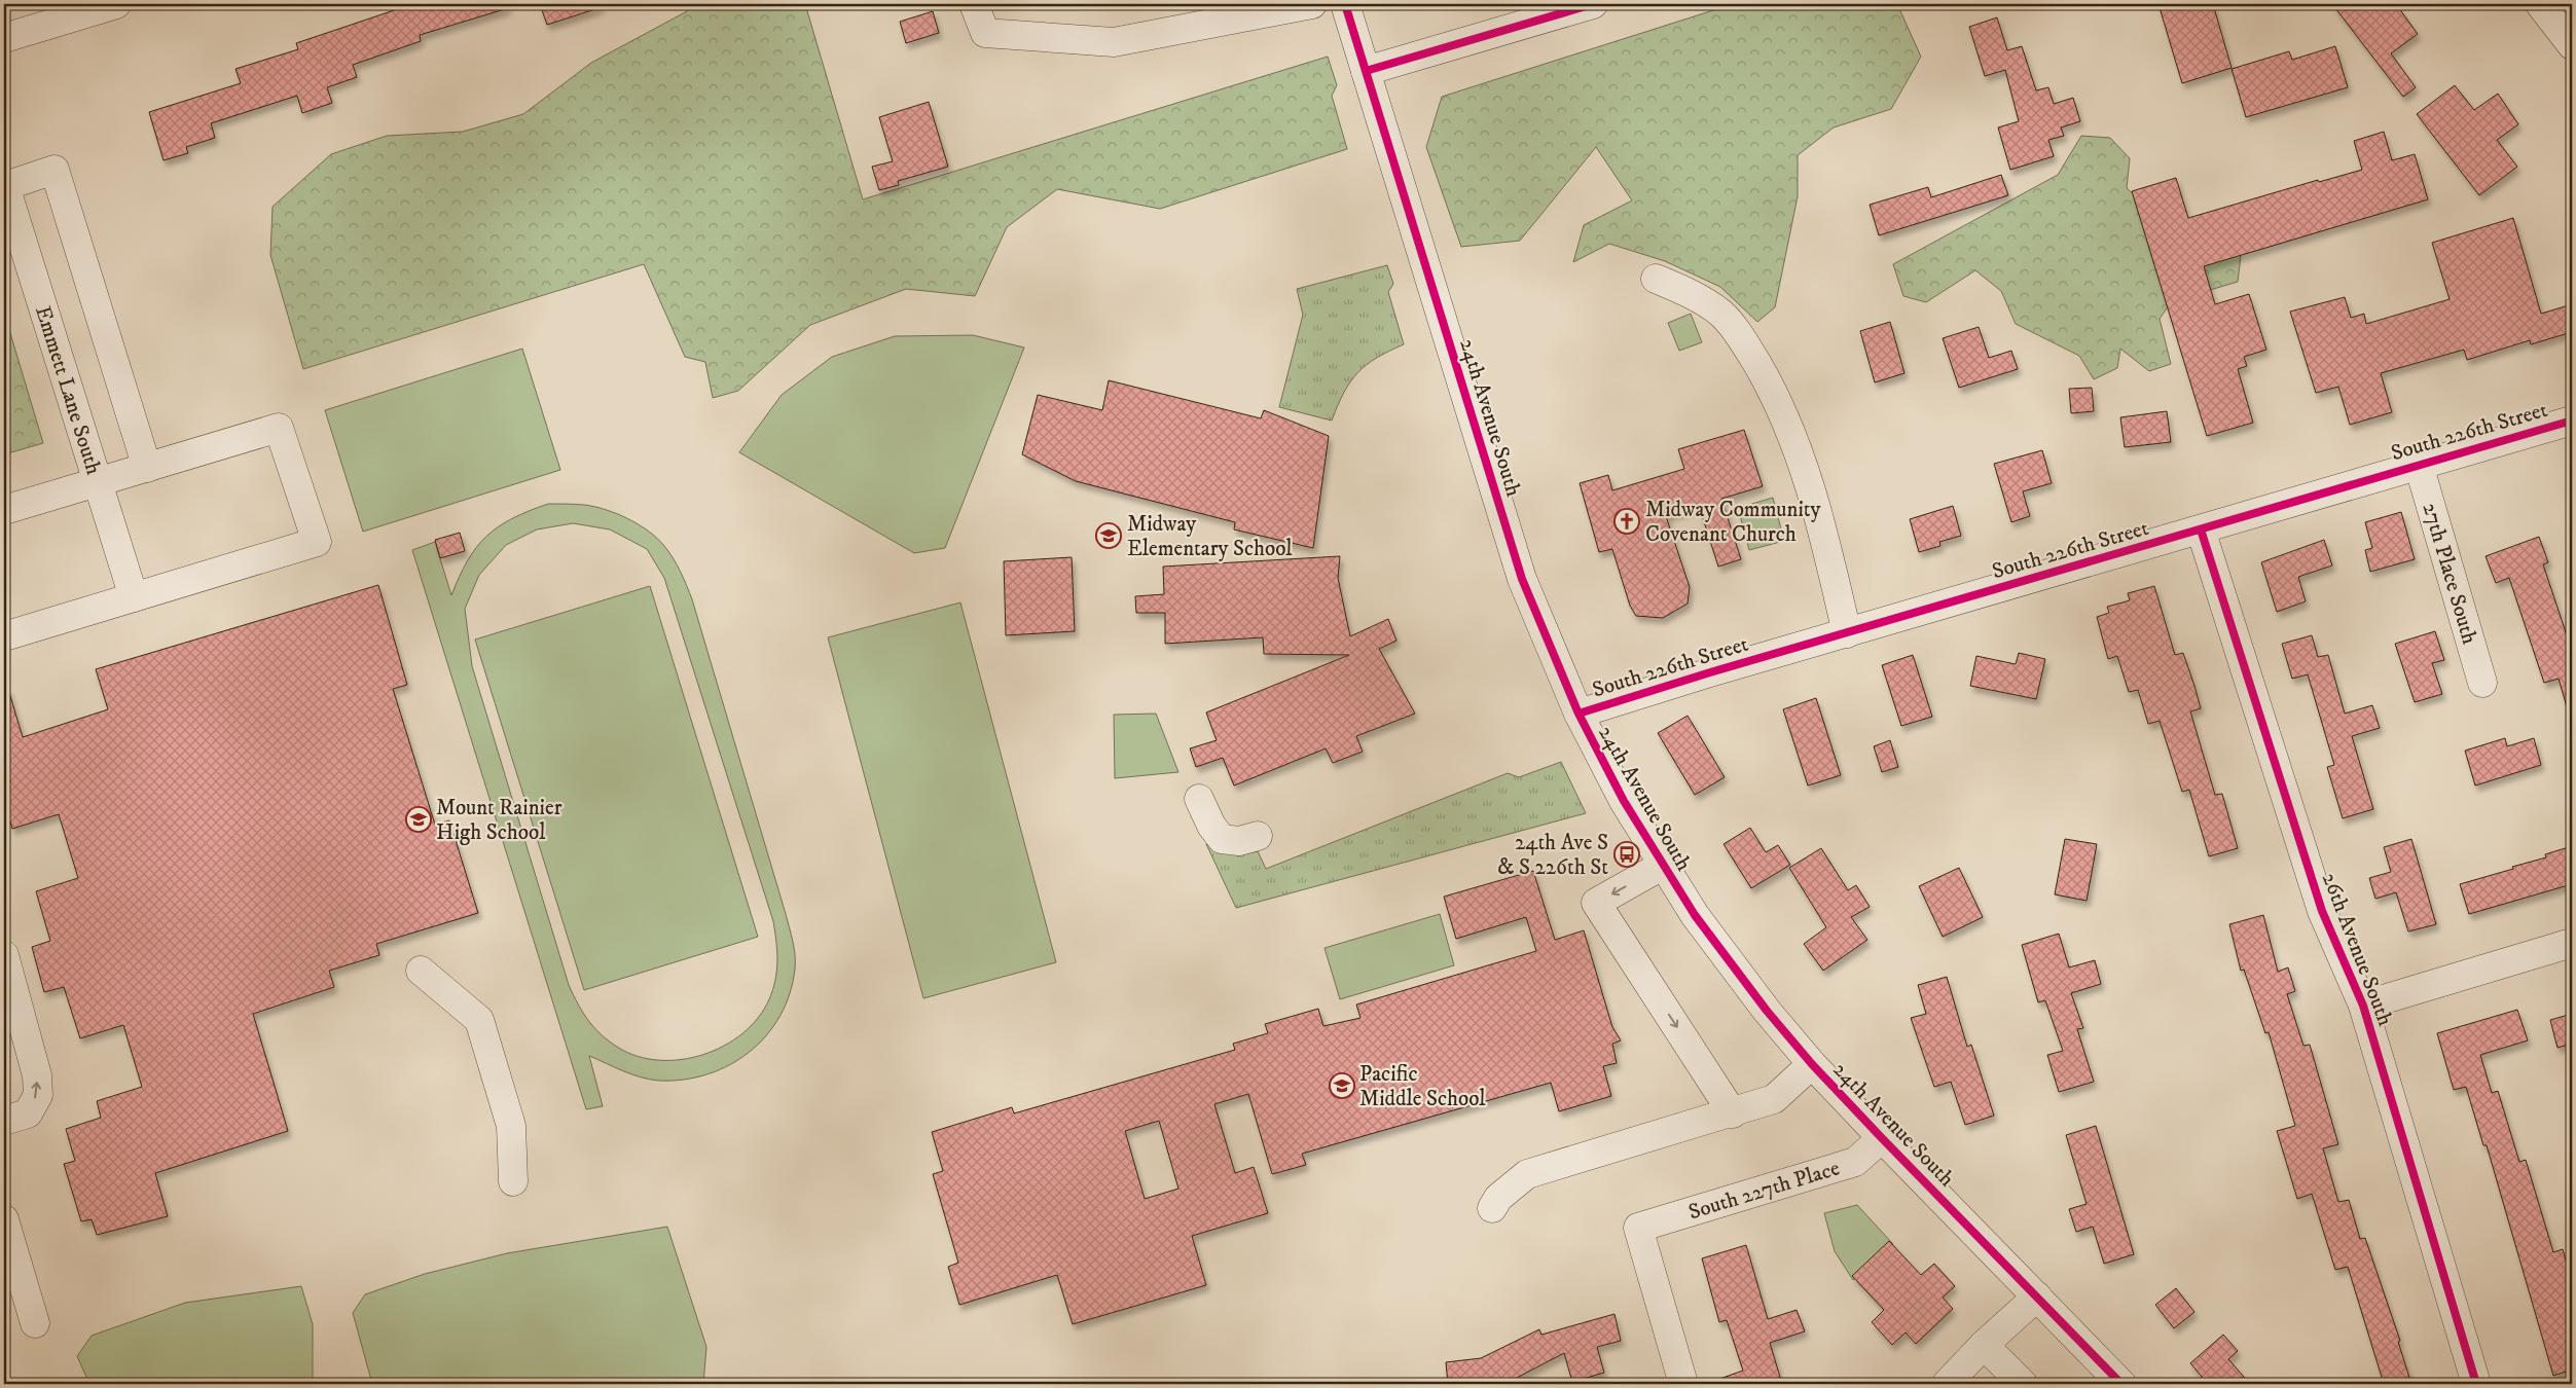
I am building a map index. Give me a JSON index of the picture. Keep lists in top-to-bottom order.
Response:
{
  "streets": {
    "street": [
      "Emmett Lane South",
      "24th Avenue South",
      "South 226th Street",
      "27th Place South",
      "26th Avenue South",
      "South 227th Place"
    ]
  },
  "crossings": [
    ["24th Avenue South", "South 226th Street"],
    ["24th Avenue South", "South 227th Place"],
    ["South 226th Street", "27th Place South"],
    ["South 226th Street", "26th Avenue South"]
  ],
  "places": {
    "church": ["Midway Community Covenant Church"],
    "school or university": ["Midway Elementary School", "Mount Rainier High School", "Pacific Middle School"],
    "bus stop": ["24th Ave S & S 226th St"]
  }
}
